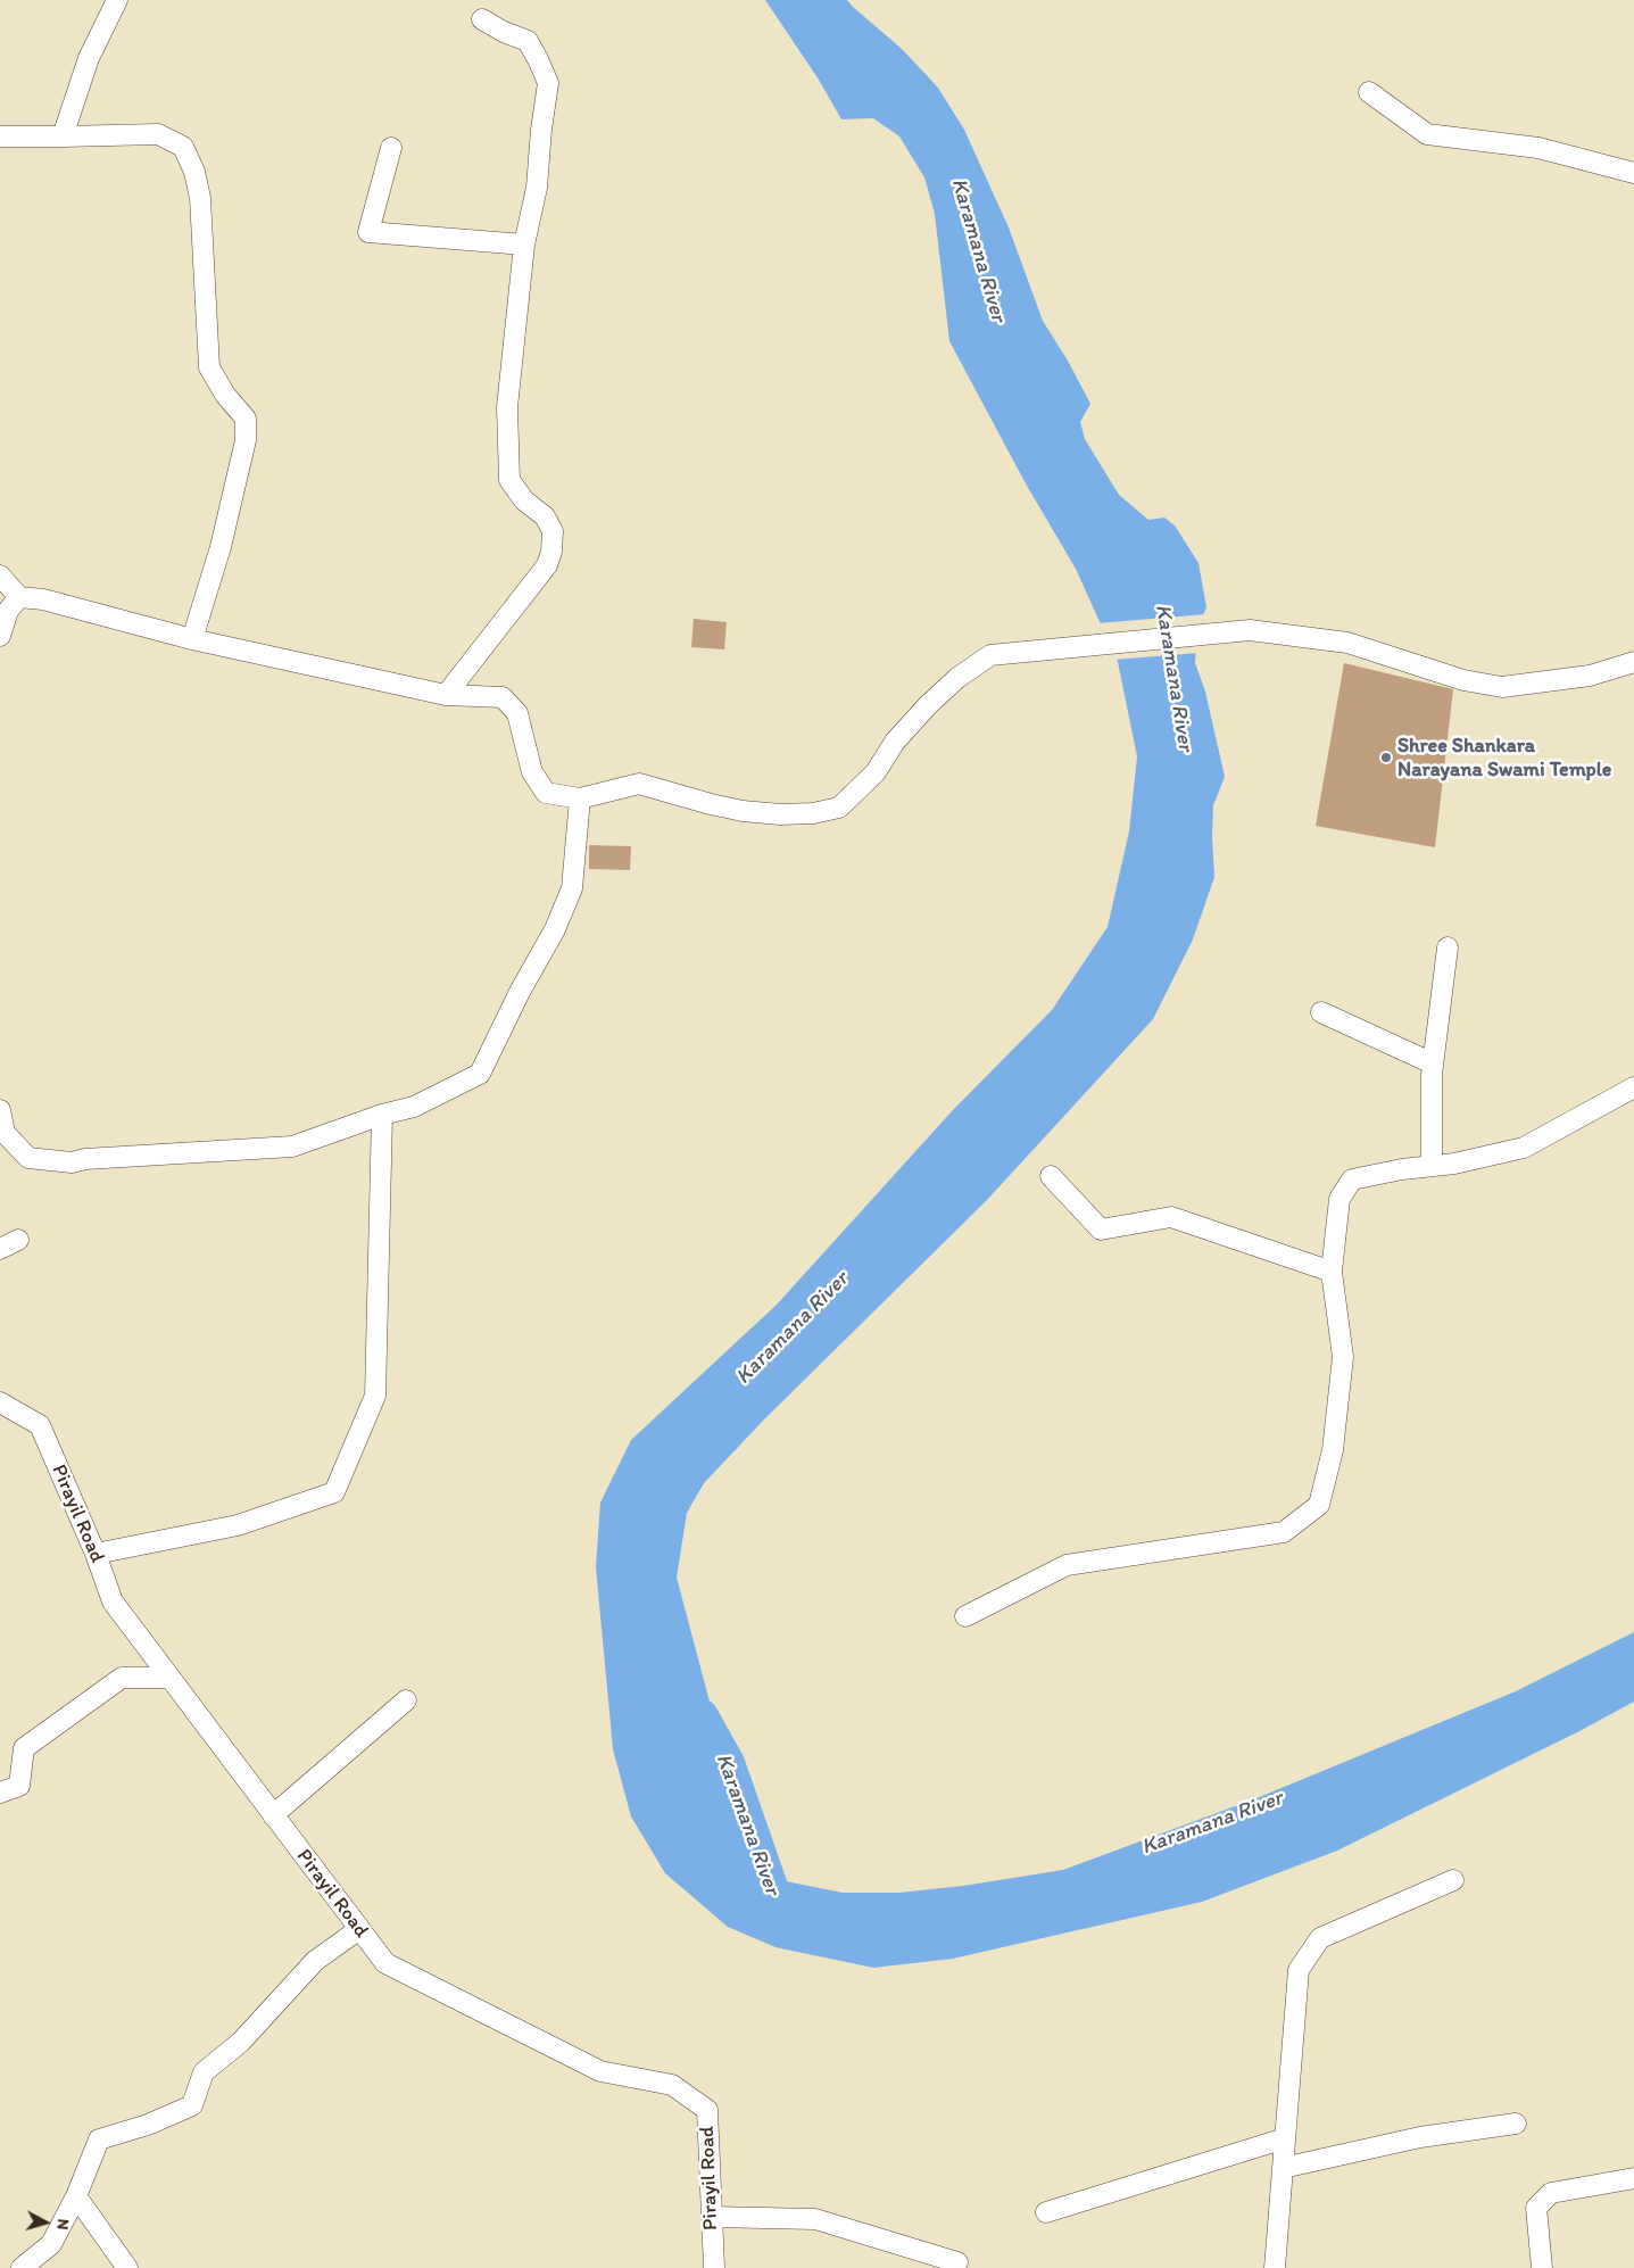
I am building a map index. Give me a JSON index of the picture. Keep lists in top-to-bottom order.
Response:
{
  "streets": {
    "street": ["Pirayil Road"]
  },
  "water": ["Karamana River"],
  "places": ["Shree Shankara Narayana Swami Temple"],
  "north": "right"
}
